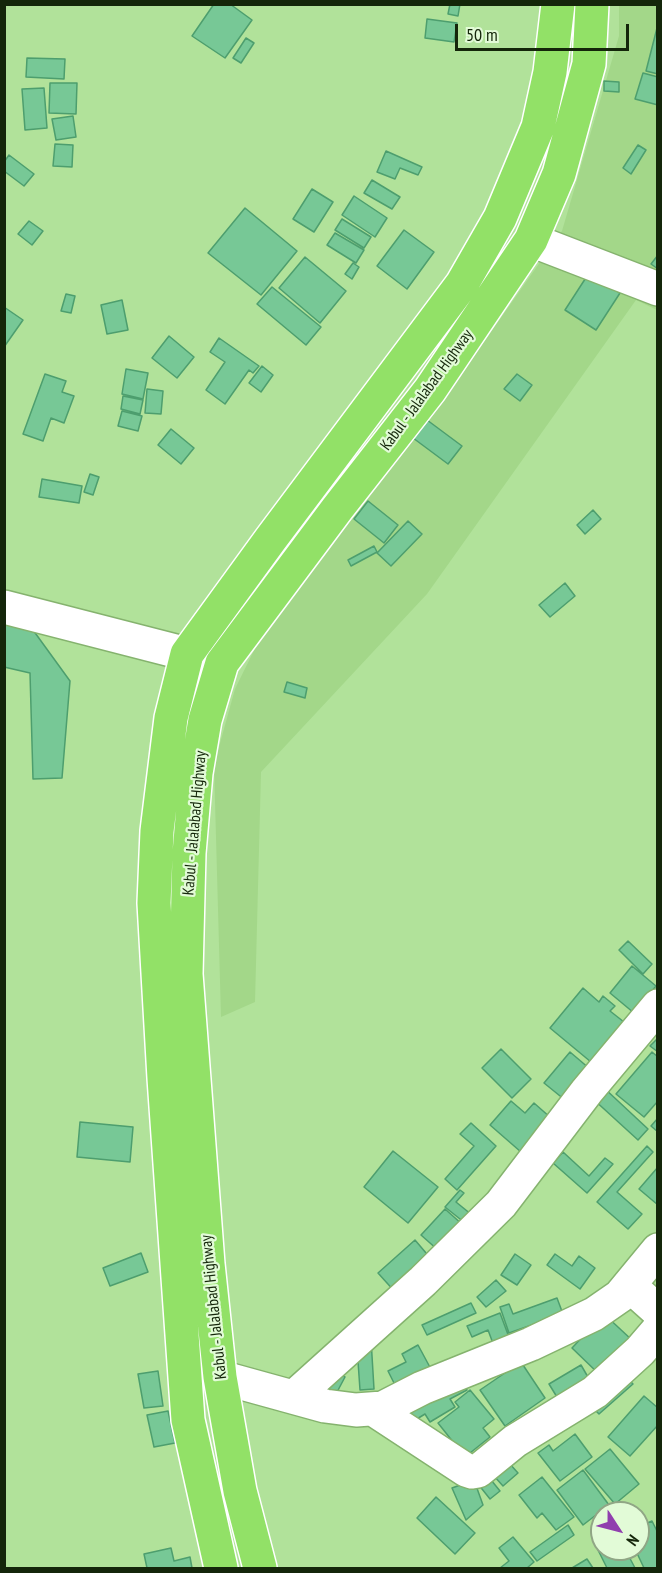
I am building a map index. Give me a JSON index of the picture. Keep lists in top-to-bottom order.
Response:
{
  "streets": {
    "highway": ["Kabul - Jalalabad Highway"]
  },
  "scale_bar": "50 m",
  "north": "bottom right"
}
